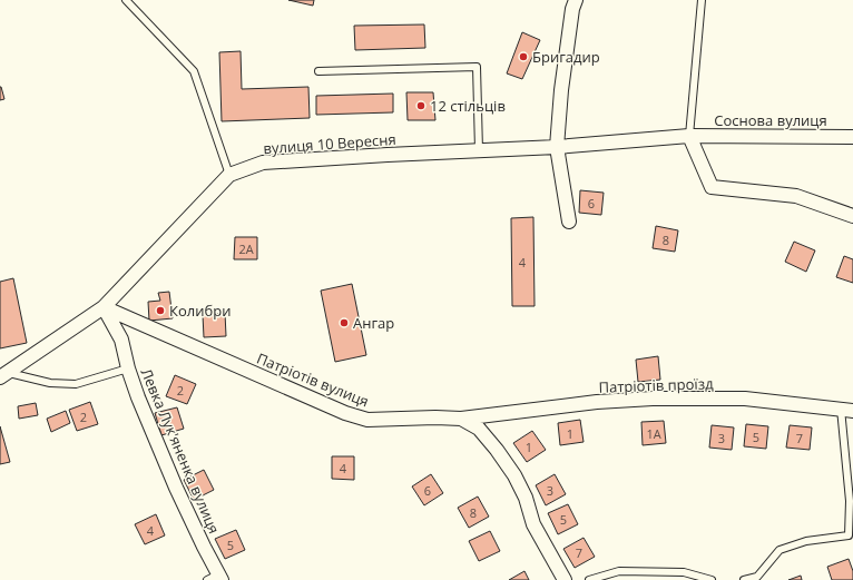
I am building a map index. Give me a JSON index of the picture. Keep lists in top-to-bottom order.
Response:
{
  "streets": {
    "street": [
      "Соснова вулиця",
      "вулиця 10 Вересня",
      "Патріотів вулиця",
      "Патріотів проїзд",
      "Левка Лук'яненка вулиця"
    ]
  },
  "crossings": [
    ["Соснова вулиця", "вулиця 10 Вересня"],
    ["вулиця 10 Вересня", "Патріотів вулиця"],
    ["вулиця 10 Вересня", "Левка Лук'яненка вулиця"],
    ["Патріотів вулиця", "Патріотів проїзд"],
    ["Патріотів вулиця", "Левка Лук'яненка вулиця"]
  ],
  "places": [
    "Бригадир",
    "12 стільців",
    "Колибри",
    "Ангар"
  ],
  "house_numbers": [
    "6",
    "8",
    "2А",
    "4",
    "2",
    "2",
    "1",
    "1А",
    "5",
    "3",
    "7",
    "1",
    "4",
    "6",
    "3",
    "8",
    "5",
    "4",
    "5",
    "7"
  ]
}
